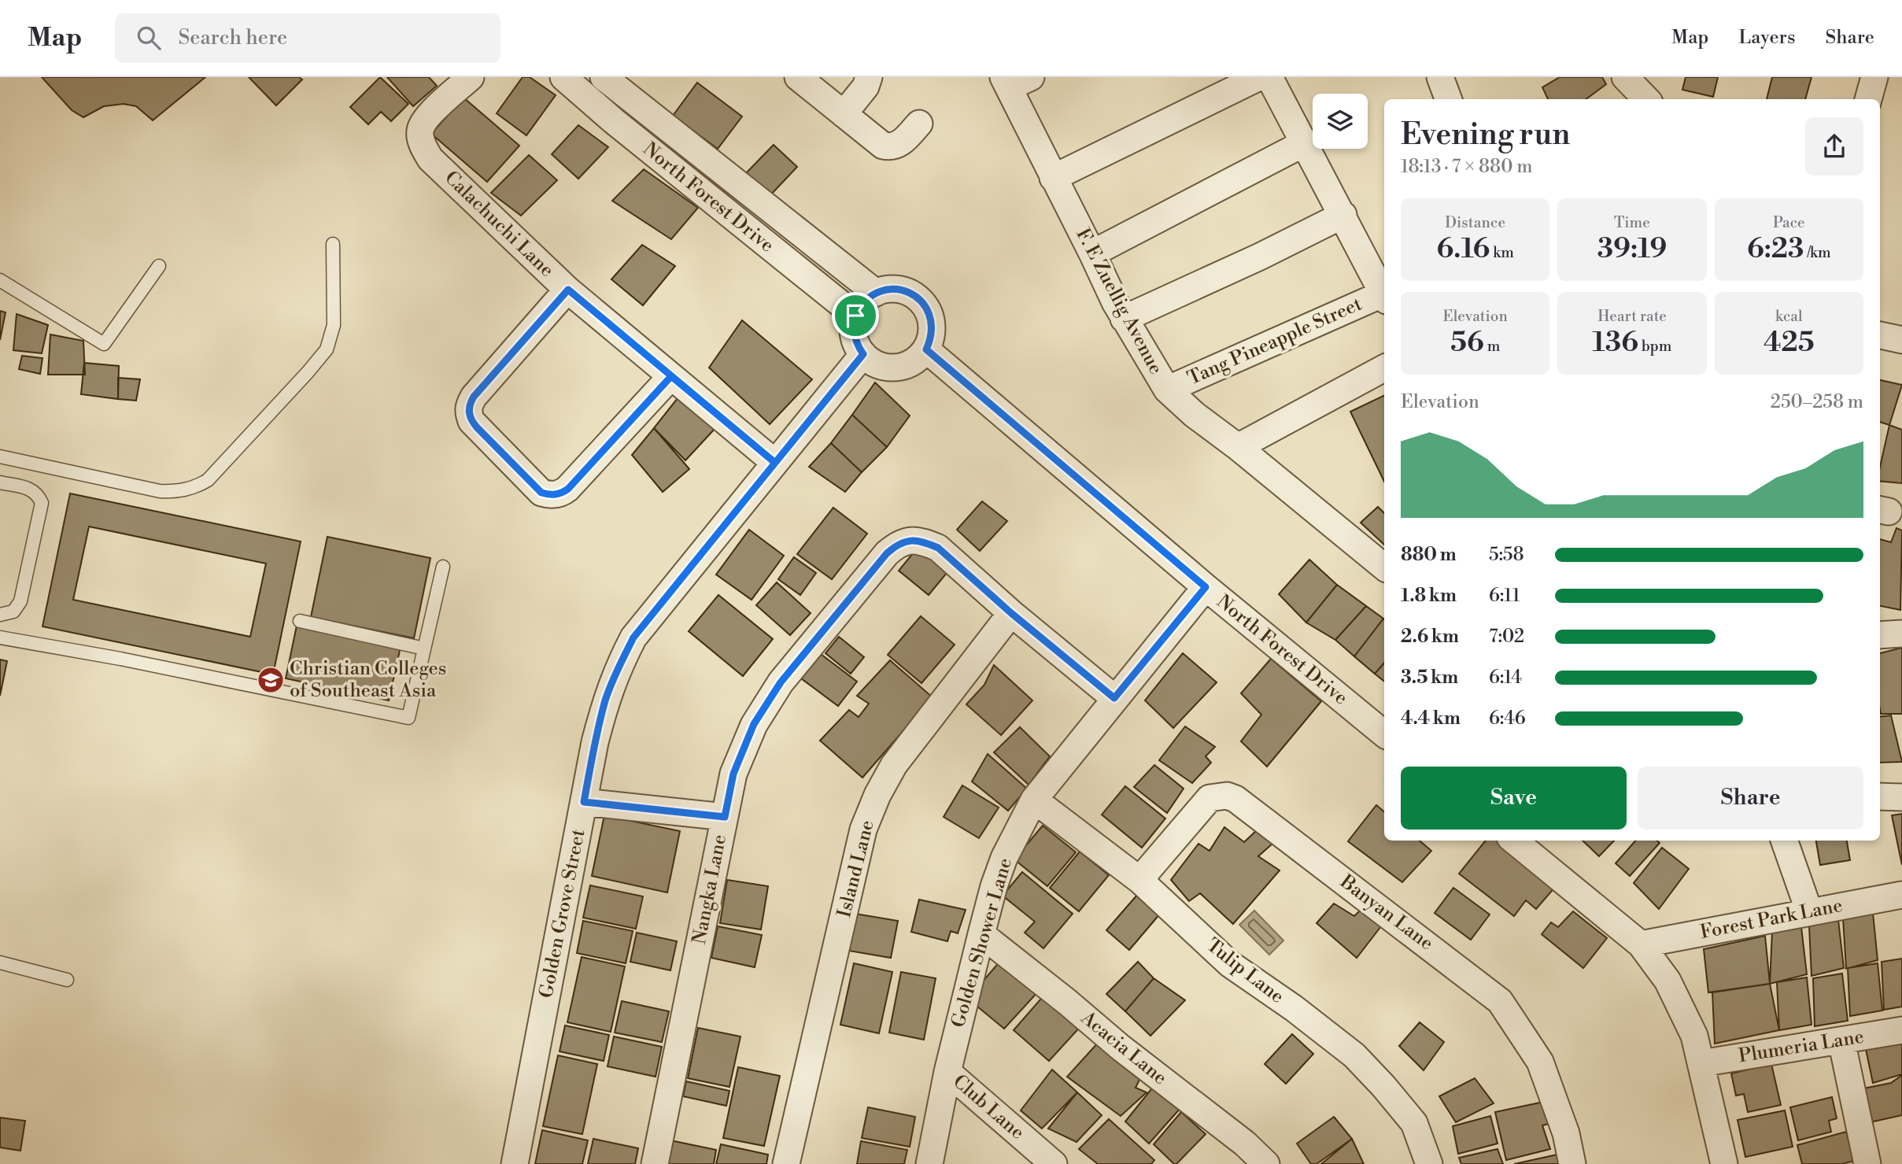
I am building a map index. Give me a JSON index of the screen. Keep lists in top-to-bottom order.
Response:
{
  "streets": {
    "street": [
      "North Forest Drive",
      "Calachuchi Lane",
      "F. E Zuellig Avenue",
      "Tang Pineapple Street",
      "Island Lane",
      "Nangka Lane",
      "Banyan Lane",
      "Golden Grove Street",
      "Forest Park Lane",
      "Golden Shower Lane",
      "Tulip Lane",
      "Plumeria Lane",
      "Acacia Lane",
      "Club Lane"
    ]
  },
  "crossings": [
    ["North Forest Drive", "Golden Grove Street"],
    ["North Forest Drive", "Golden Shower Lane"],
    ["Calachuchi Lane", "Golden Grove Street"],
    ["F. E Zuellig Avenue", "Tang Pineapple Street"],
    ["Island Lane", "Nangka Lane"],
    ["Nangka Lane", "Golden Shower Lane"],
    ["Banyan Lane", "Tulip Lane"],
    ["Golden Shower Lane", "Tulip Lane"],
    ["Golden Shower Lane", "Acacia Lane"],
    ["Golden Shower Lane", "Club Lane"]
  ],
  "places": {
    "school or university": ["Christian Colleges of Southeast Asia"]
  },
  "page": {
    "header": "Map",
    "search": "Search here",
    "nav": ["Map", "Layers", "Share"],
    "heading": ["Evening run", "18:13 · 7 × 880 m"],
    "stats": [
      ["Distance", "6.16 km"],
      ["Time", "39:19"],
      ["Pace", "6:23 /km"],
      ["Elevation", "56 m"],
      ["Heart rate", "136 bpm"],
      ["kcal", "425"]
    ],
    "chart": ["Elevation", "250–258 m"],
    "list": [
      {
        "name": "880 m",
        "note": "5:58"
      },
      {
        "name": "1.8 km",
        "note": "6:11"
      },
      {
        "name": "2.6 km",
        "note": "7:02"
      },
      {
        "name": "3.5 km",
        "note": "6:14"
      },
      {
        "name": "4.4 km",
        "note": "6:46"
      }
    ],
    "buttons": ["Save", "Share"]
  }
}
